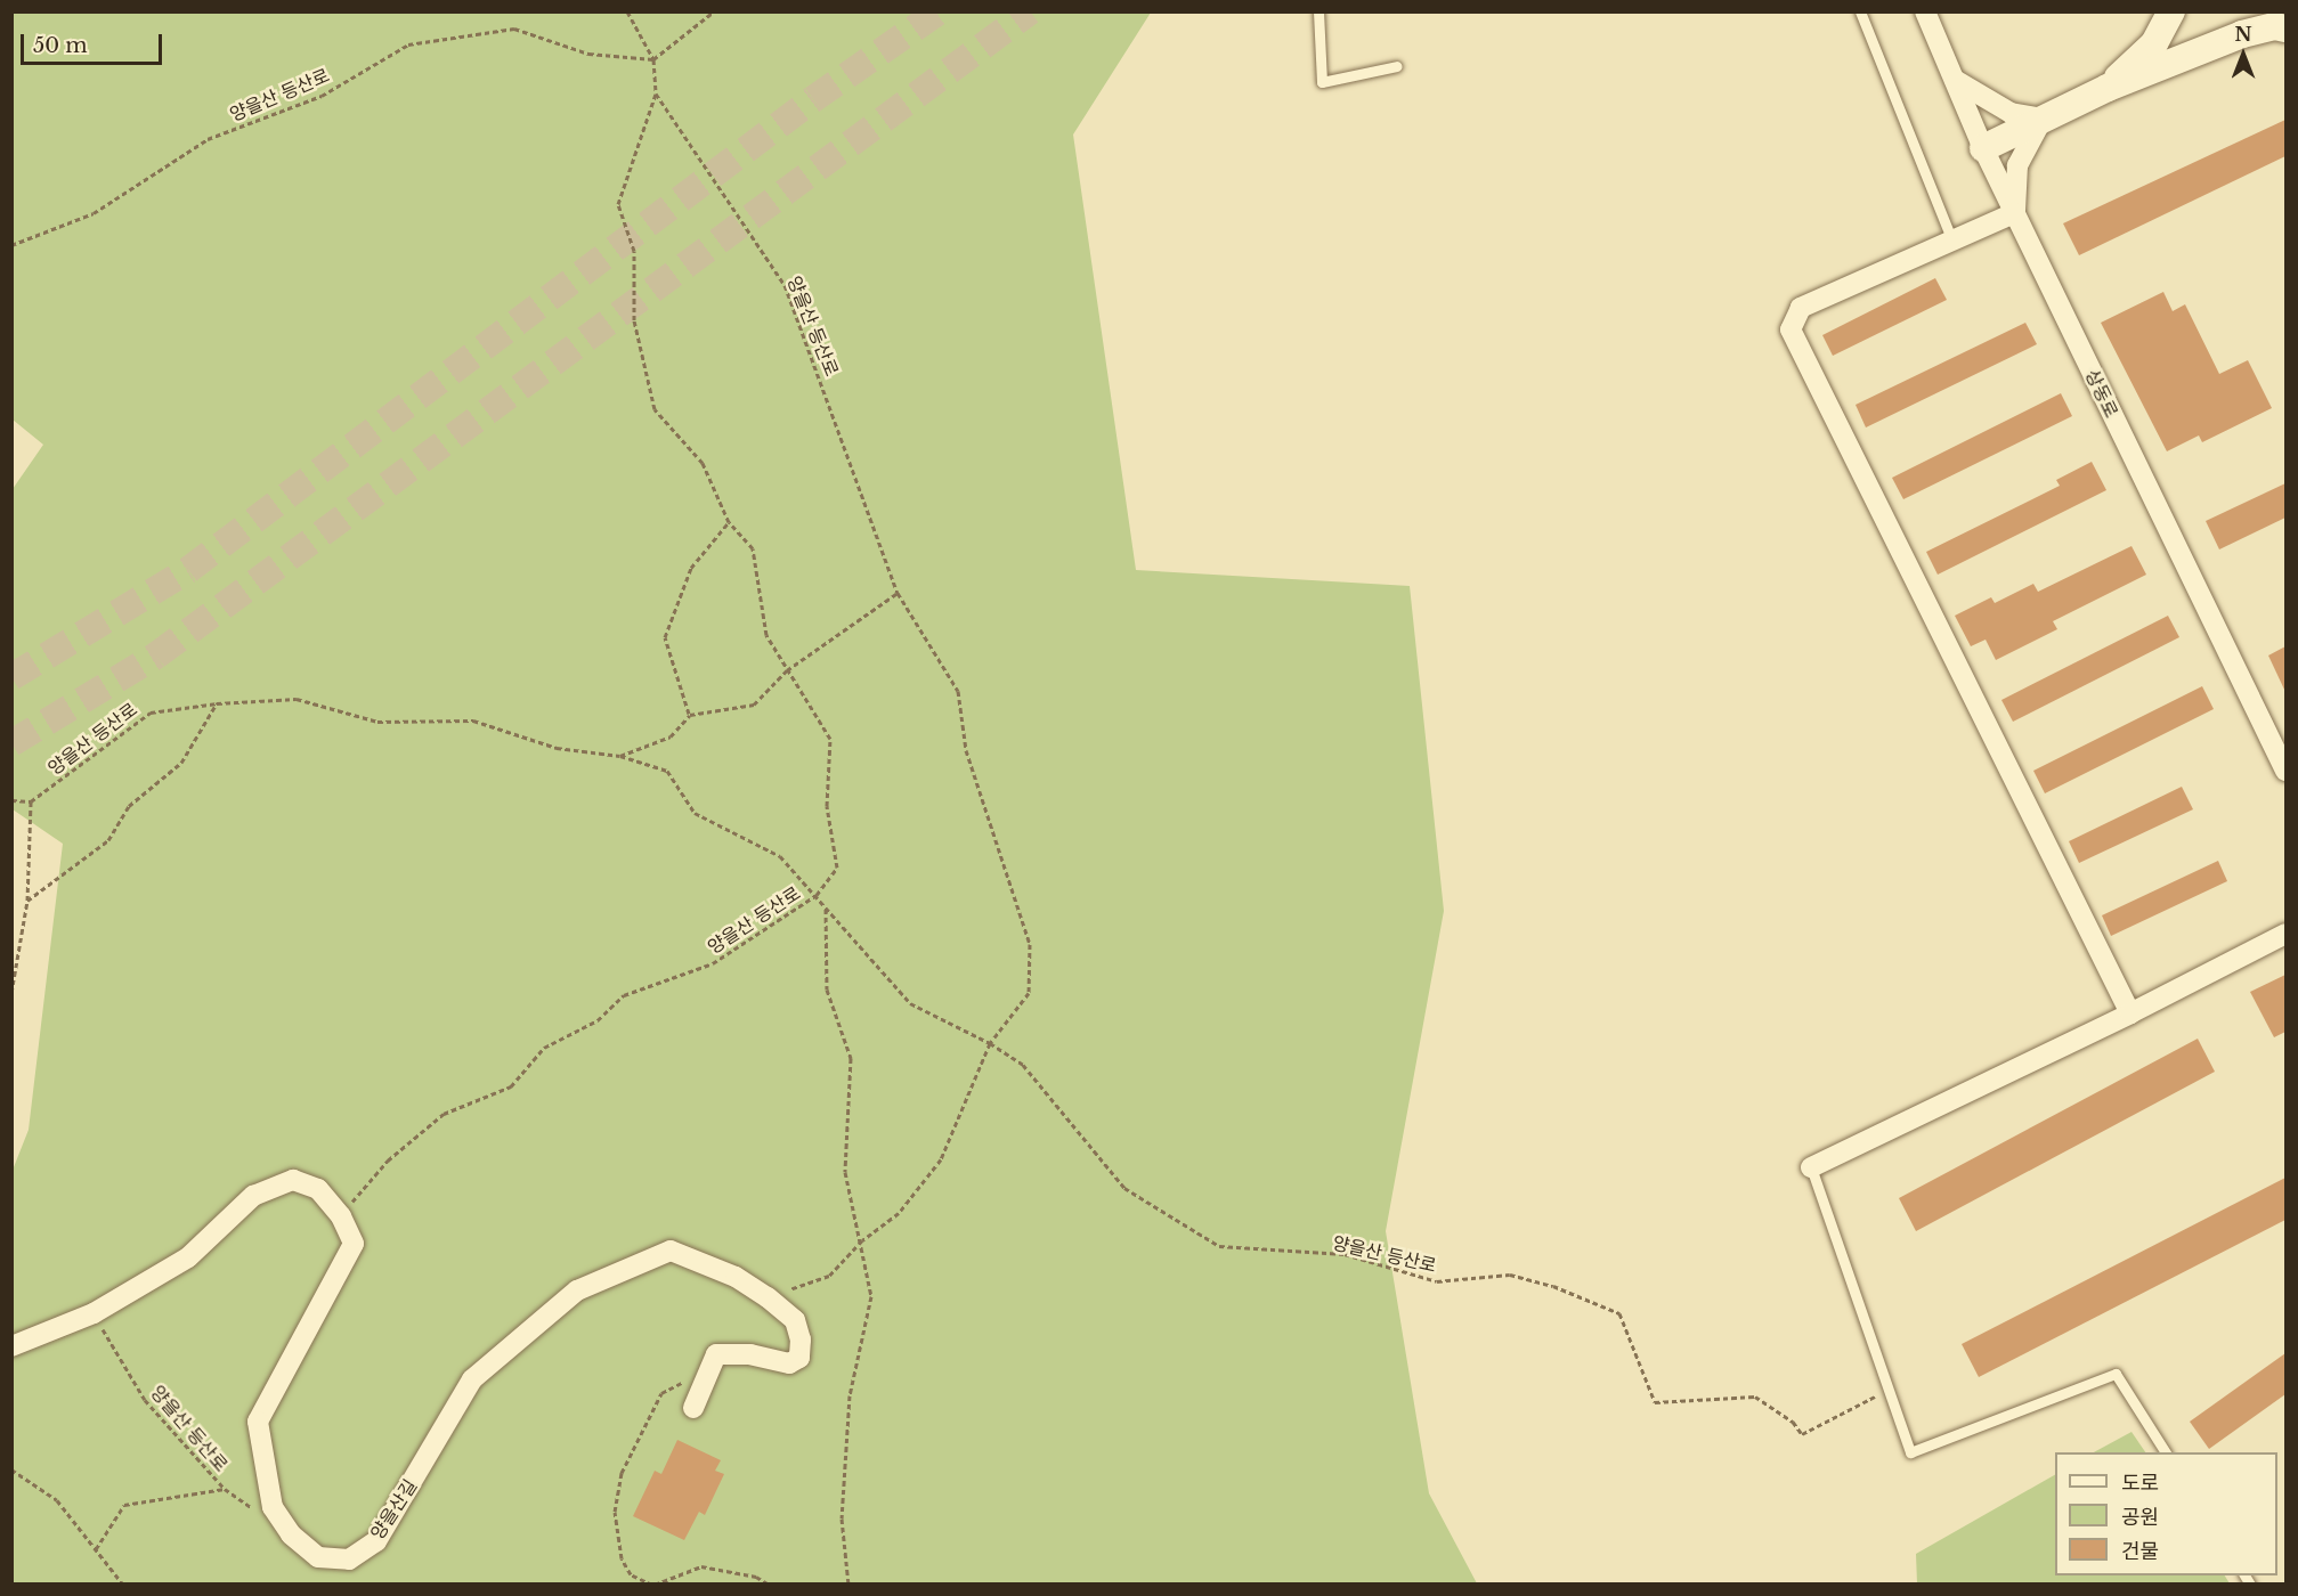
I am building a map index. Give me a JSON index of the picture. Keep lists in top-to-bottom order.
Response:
{
  "streets": {
    "street": ["상동로", "양을산길"],
    "path": ["양을산 등산로"]
  },
  "crossings": [
    ["양을산 등산로", "양을산길"]
  ],
  "legend": ["도로", "공원", "건물"],
  "scale_bar": "50 m",
  "north": "top"
}
